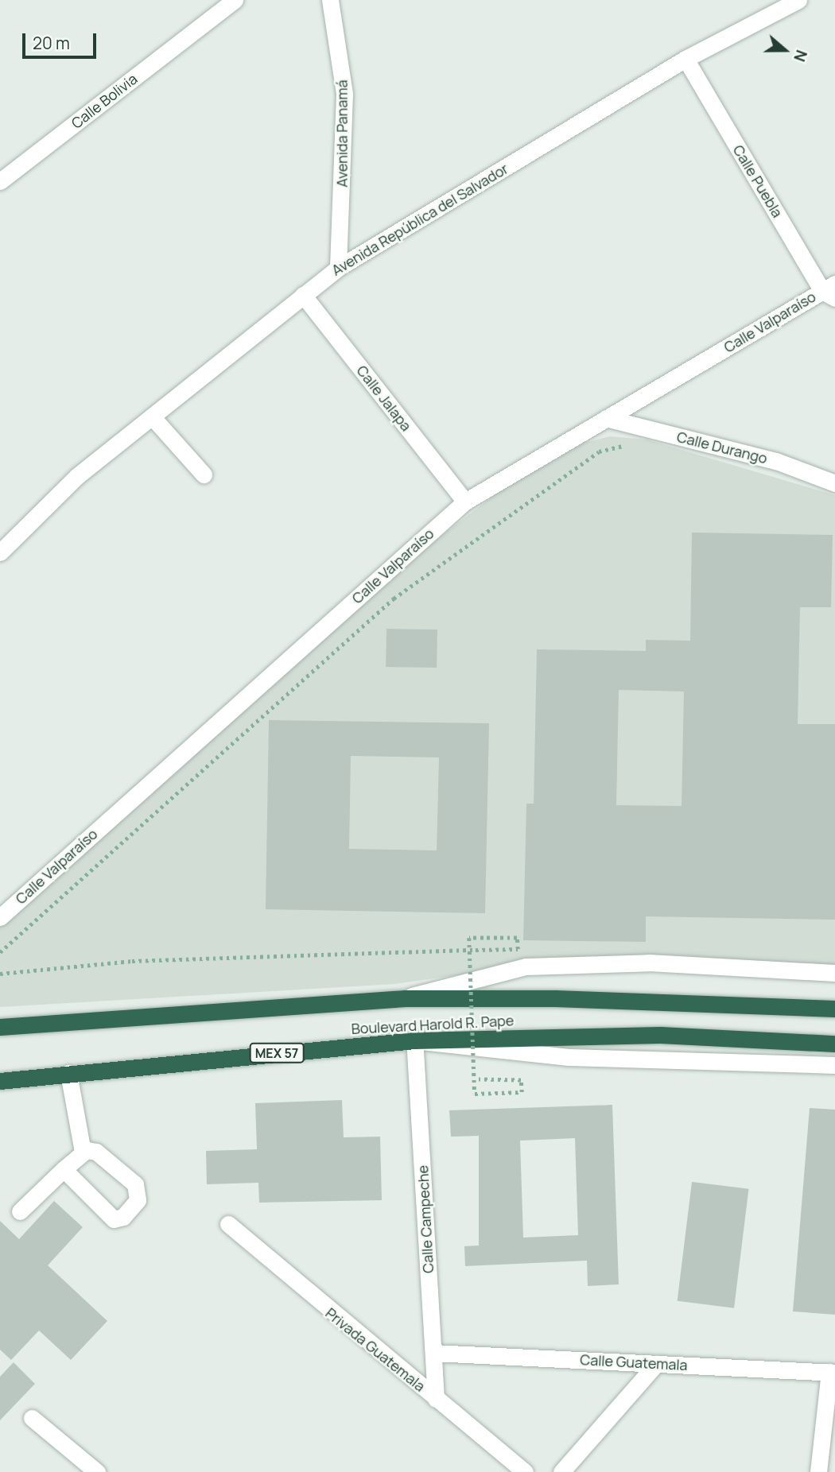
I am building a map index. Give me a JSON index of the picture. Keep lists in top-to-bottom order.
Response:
{
  "streets": {
    "highway": ["Boulevard Harold R. Pape", "MEX 57"],
    "street": [
      "Calle Bolivia",
      "Avenida Panamá",
      "Calle Puebla",
      "Avenida República del Salvador",
      "Calle Valparaíso",
      "Calle Jalapa",
      "Calle Durango",
      "Calle Campeche",
      "Privada Guatemala",
      "Calle Guatemala"
    ]
  },
  "crossings": [
    ["Avenida Panamá", "Avenida República del Salvador"],
    ["Calle Puebla", "Avenida República del Salvador"],
    ["Calle Puebla", "Calle Valparaíso"],
    ["Avenida República del Salvador", "Calle Jalapa"],
    ["Calle Valparaíso", "Calle Jalapa"],
    ["Calle Valparaíso", "Calle Durango"],
    ["Boulevard Harold R. Pape", "Calle Campeche"],
    ["Calle Campeche", "Privada Guatemala"],
    ["Calle Campeche", "Calle Guatemala"]
  ],
  "scale_bar": "20 m",
  "north": "right"
}
